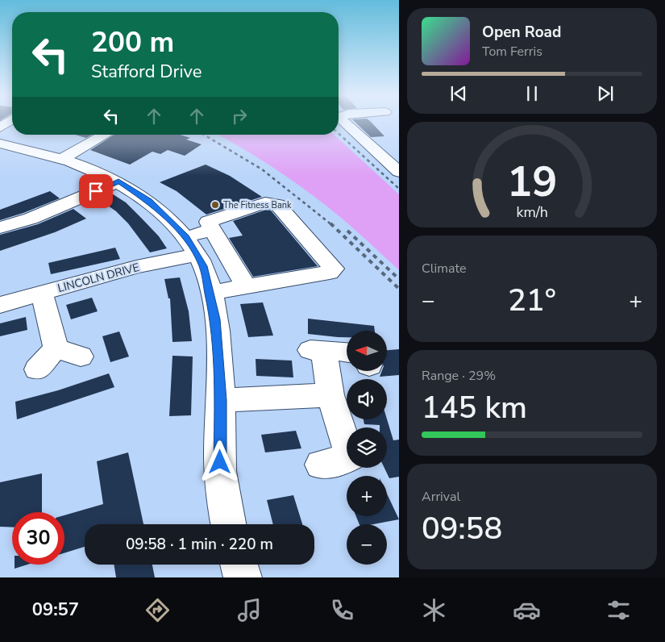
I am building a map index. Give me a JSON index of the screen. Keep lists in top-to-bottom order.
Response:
{
  "streets": {
    "street": ["LINCOLN DRIVE"]
  },
  "places": ["The Fitness Bank"],
  "north": "left",
  "page": {
    "turn": ["200 m", "Stafford Drive"],
    "song": ["Open Road", "Tom Ferris"],
    "tile": [
      "Climate",
      ["Range · 29%", "145 km"],
      ["Arrival", "09:58"]
    ],
    "heat": ["−", "21°", "+"],
    "map_buttons": ["+", "−"],
    "limit": "30",
    "trip": "09:58 · 1 min · 220 m",
    "tabs": "09:57",
    "gauge": ["19", "km/h"]
  }
}
